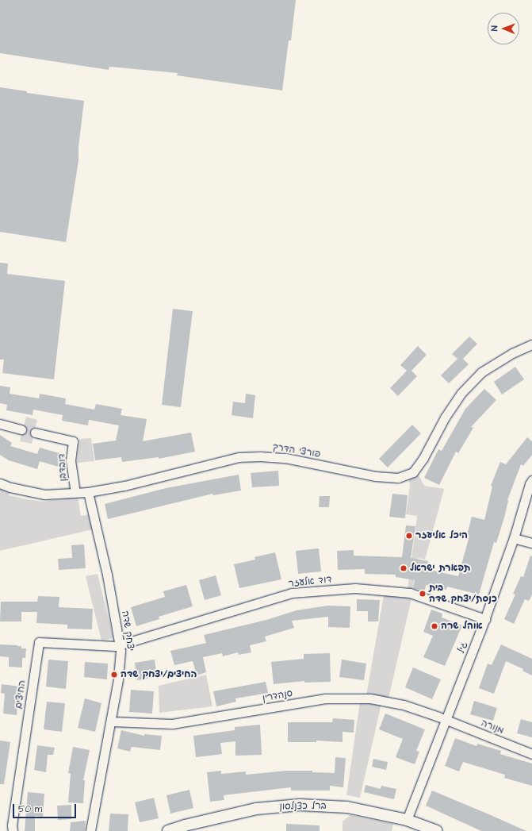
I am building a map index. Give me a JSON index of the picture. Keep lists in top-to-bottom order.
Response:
{
  "streets": {
    "street": [
      "פורצי הדרך",
      "דובדבן",
      "דוד אלעזר",
      "יצחק שדה",
      "גיל",
      "החיצים",
      "סנהדרין",
      "מנורה",
      "ברל כצנלסון"
    ]
  },
  "crossings": [
    ["פורצי הדרך", "דובדבן"],
    ["פורצי הדרך", "יצחק שדה"],
    ["דוד אלעזר", "יצחק שדה"],
    ["דוד אלעזר", "גיל"],
    ["דוד אלעזר", "החיצים"],
    ["יצחק שדה", "החיצים"],
    ["יצחק שדה", "סנהדרין"],
    ["גיל", "סנהדרין"],
    ["גיל", "מנורה"],
    ["גיל", "ברל כצנלסון"],
    ["סנהדרין", "מנורה"]
  ],
  "places": [
    "היכל אליעזר",
    "תפארת ישראל",
    "בית כנסת/יצחק שדה",
    "אוהל שרה",
    "החיצים/יצחק שדה"
  ],
  "scale_bar": "50 m",
  "north": "left"
}
